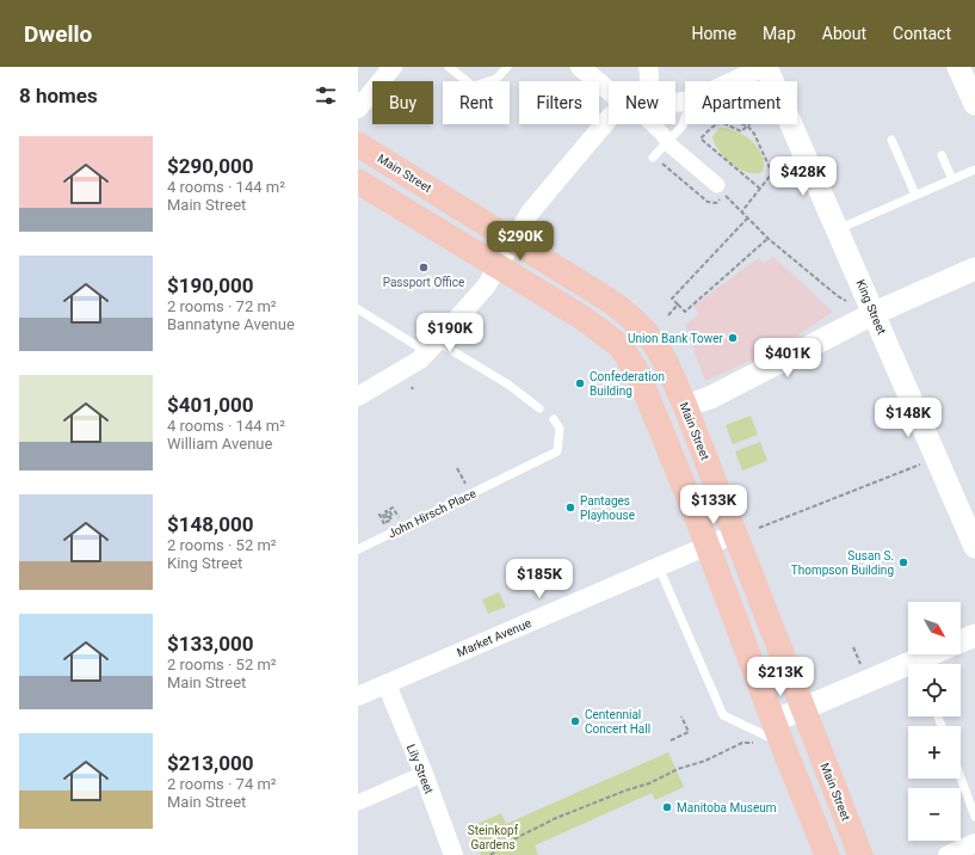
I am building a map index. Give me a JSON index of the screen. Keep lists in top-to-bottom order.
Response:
{
  "streets": {
    "main road": ["Main Street", "King Street"],
    "street": ["Market Avenue", "Lily Street"],
    "lane": ["John Hirsch Place"]
  },
  "crossings": [
    ["Main Street", "Market Avenue"],
    ["Market Avenue", "Lily Street"]
  ],
  "parks": ["Steinkopf Gardens"],
  "places": [
    "Passport Office",
    "Union Bank Tower",
    "Confederation Building",
    "Pantages Playhouse",
    "Susan S. Thompson Building",
    "Centennial Concert Hall",
    "Manitoba Museum"
  ],
  "north": "bottom right",
  "page": {
    "header": "Dwello",
    "nav": [
      "Home",
      "Map",
      "About",
      "Contact"
    ],
    "heading": "8 homes",
    "chip": [
      "Buy",
      "Rent",
      "Filters",
      "New",
      "Apartment"
    ],
    "list": [
      {
        "name": "$290,000",
        "note": "4 rooms · 144 m² · Main Street"
      },
      {
        "name": "$190,000",
        "note": "2 rooms · 72 m² · Bannatyne Avenue"
      },
      {
        "name": "$401,000",
        "note": "4 rooms · 144 m² · William Avenue"
      },
      {
        "name": "$148,000",
        "note": "2 rooms · 52 m² · King Street"
      },
      {
        "name": "$133,000",
        "note": "2 rooms · 52 m² · Main Street"
      },
      {
        "name": "$213,000",
        "note": "2 rooms · 74 m² · Main Street"
      }
    ],
    "price": [
      "$428K",
      "$290K",
      "$190K",
      "$401K",
      "$148K",
      "$133K",
      "$185K",
      "$213K"
    ],
    "map_buttons": ["+", "−"]
  }
}
